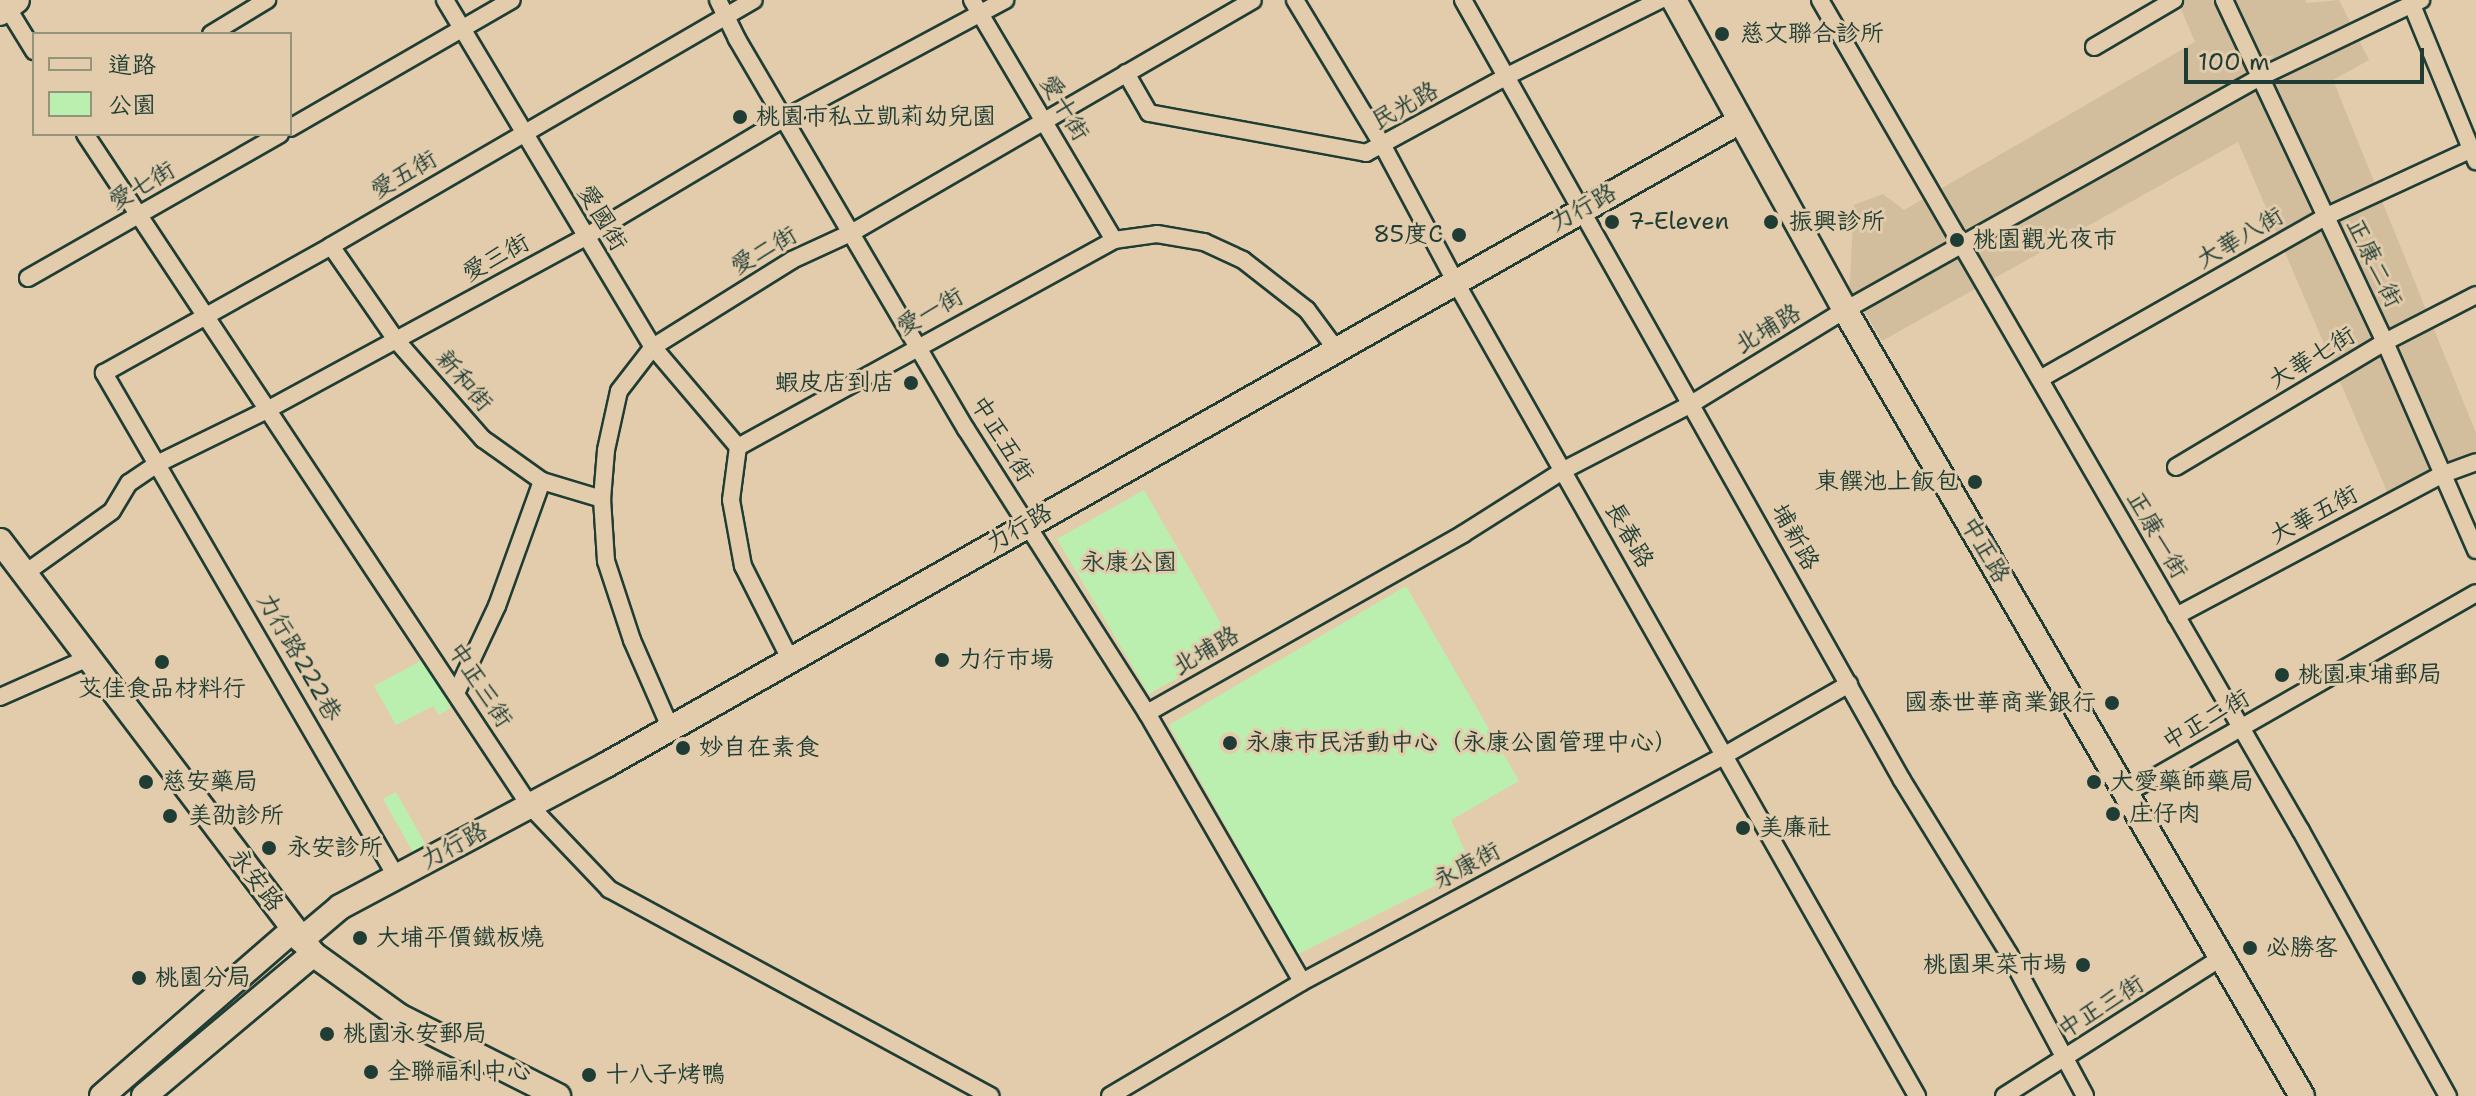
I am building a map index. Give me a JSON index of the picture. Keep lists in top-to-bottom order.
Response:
{
  "streets": {
    "street": [
      "民光路",
      "愛十街",
      "愛五街",
      "愛七街",
      "力行路",
      "愛國街",
      "大華八街",
      "愛二街",
      "愛三街",
      "正康二街",
      "愛一街",
      "北埔路",
      "大華七街",
      "新和街",
      "中正五街",
      "大華五街",
      "長春路",
      "正康一街",
      "埔新路",
      "中正路",
      "力行路222巷",
      "中正三街",
      "中正二街",
      "永康街",
      "永安路"
    ]
  },
  "crossings": [
    ["民光路", "愛二街"],
    ["民光路", "長春路"],
    ["民光路", "埔新路"],
    ["愛十街", "愛二街"],
    ["愛十街", "愛三街"],
    ["愛十街", "愛一街"],
    ["愛五街", "愛國街"],
    ["愛五街", "新和街"],
    ["愛五街", "中正五街"],
    ["愛五街", "力行路222巷"],
    ["愛五街", "中正三街"],
    ["愛七街", "中正三街"],
    ["力行路", "愛二街"],
    ["力行路", "愛一街"],
    ["力行路", "中正五街"],
    ["力行路", "長春路"],
    ["力行路", "埔新路"],
    ["力行路", "中正路"],
    ["力行路", "力行路222巷"],
    ["力行路", "中正三街"],
    ["力行路", "永安路"],
    ["愛國街", "愛二街"],
    ["愛國街", "愛三街"],
    ["愛國街", "愛一街"],
    ["大華八街", "正康二街"],
    ["大華八街", "正康一街"],
    ["愛二街", "新和街"],
    ["愛二街", "中正五街"],
    ["愛三街", "新和街"],
    ["愛三街", "中正五街"],
    ["愛三街", "力行路222巷"],
    ["愛三街", "中正三街"],
    ["愛三街", "永安路"],
    ["正康二街", "北埔路"],
    ["正康二街", "大華七街"],
    ["正康二街", "大華五街"],
    ["愛一街", "中正五街"],
    ["北埔路", "中正五街"],
    ["北埔路", "長春路"],
    ["北埔路", "正康一街"],
    ["北埔路", "埔新路"],
    ["北埔路", "中正路"],
    ["中正五街", "永康街"],
    ["大華五街", "正康一街"],
    ["長春路", "永康街"],
    ["正康一街", "中正二街"],
    ["埔新路", "中正三街"],
    ["埔新路", "永康街"],
    ["中正路", "中正三街"],
    ["中正路", "中正二街"]
  ],
  "parks": ["永康公園"],
  "places": [
    "慈文聯合診所",
    "桃園市私立凱莉幼兒園",
    "7-Eleven",
    "振興診所",
    "85度C",
    "桃園觀光夜市",
    "蝦皮店到店",
    "東饌池上飯包",
    "力行市場",
    "艾佳食品材料行",
    "桃園東埔郵局",
    "國泰世華商業銀行",
    "永康市民活動中心（永康公園管理中心）",
    "妙自在素食",
    "慈安藥局",
    "大愛藥師藥局",
    "庄仔肉",
    "美劭診所",
    "美廉社",
    "永安診所",
    "大埔平價鐵板燒",
    "必勝客",
    "桃園果菜市場",
    "桃園分局",
    "桃園永安郵局",
    "全聯福利中心",
    "十八子烤鴨"
  ],
  "legend": ["道路", "公園"],
  "scale_bar": "100 m"
}
